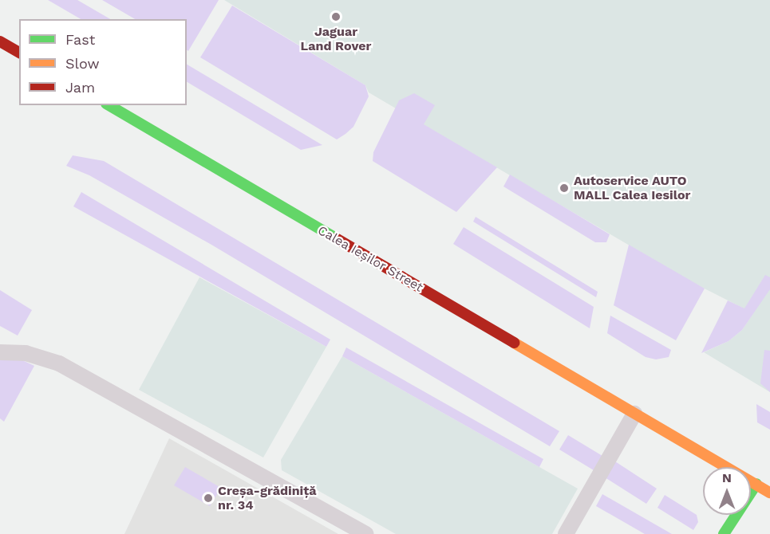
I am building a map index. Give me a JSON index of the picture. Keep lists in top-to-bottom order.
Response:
{
  "streets": {
    "main road": ["Calea Ieșilor Street"]
  },
  "places": ["Jaguar Land Rover", "Autoservice AUTO MALL Calea Iesilor", "Creșa-grădiniță nr. 34"],
  "legend": ["Fast", "Slow", "Jam"],
  "north": "top"
}
